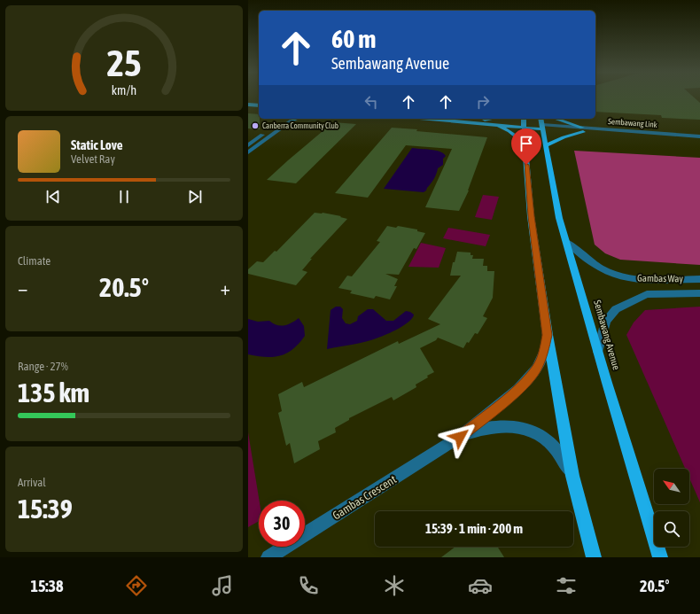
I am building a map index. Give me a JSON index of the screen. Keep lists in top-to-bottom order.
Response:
{
  "streets": {
    "main road": ["Sembawang Avenue"],
    "street": ["Sembawang Link", "Gambas Way", "Gambas Crescent"]
  },
  "crossings": [
    ["Sembawang Link", "Sembawang Avenue"],
    ["Gambas Way", "Sembawang Avenue"]
  ],
  "places": ["Canberra Community Club"],
  "north": "top left",
  "page": {
    "turn": ["60 m", "Sembawang Avenue"],
    "song": ["Static Love", "Velvet Ray"],
    "tile": [
      "Climate",
      ["Range · 27%", "135 km"],
      ["Arrival", "15:39"]
    ],
    "heat": ["−", "20.5°", "+"],
    "limit": "30",
    "trip": "15:39 · 1 min · 200 m",
    "tabs": ["15:38", "20.5°"],
    "gauge": ["25", "km/h"]
  }
}
